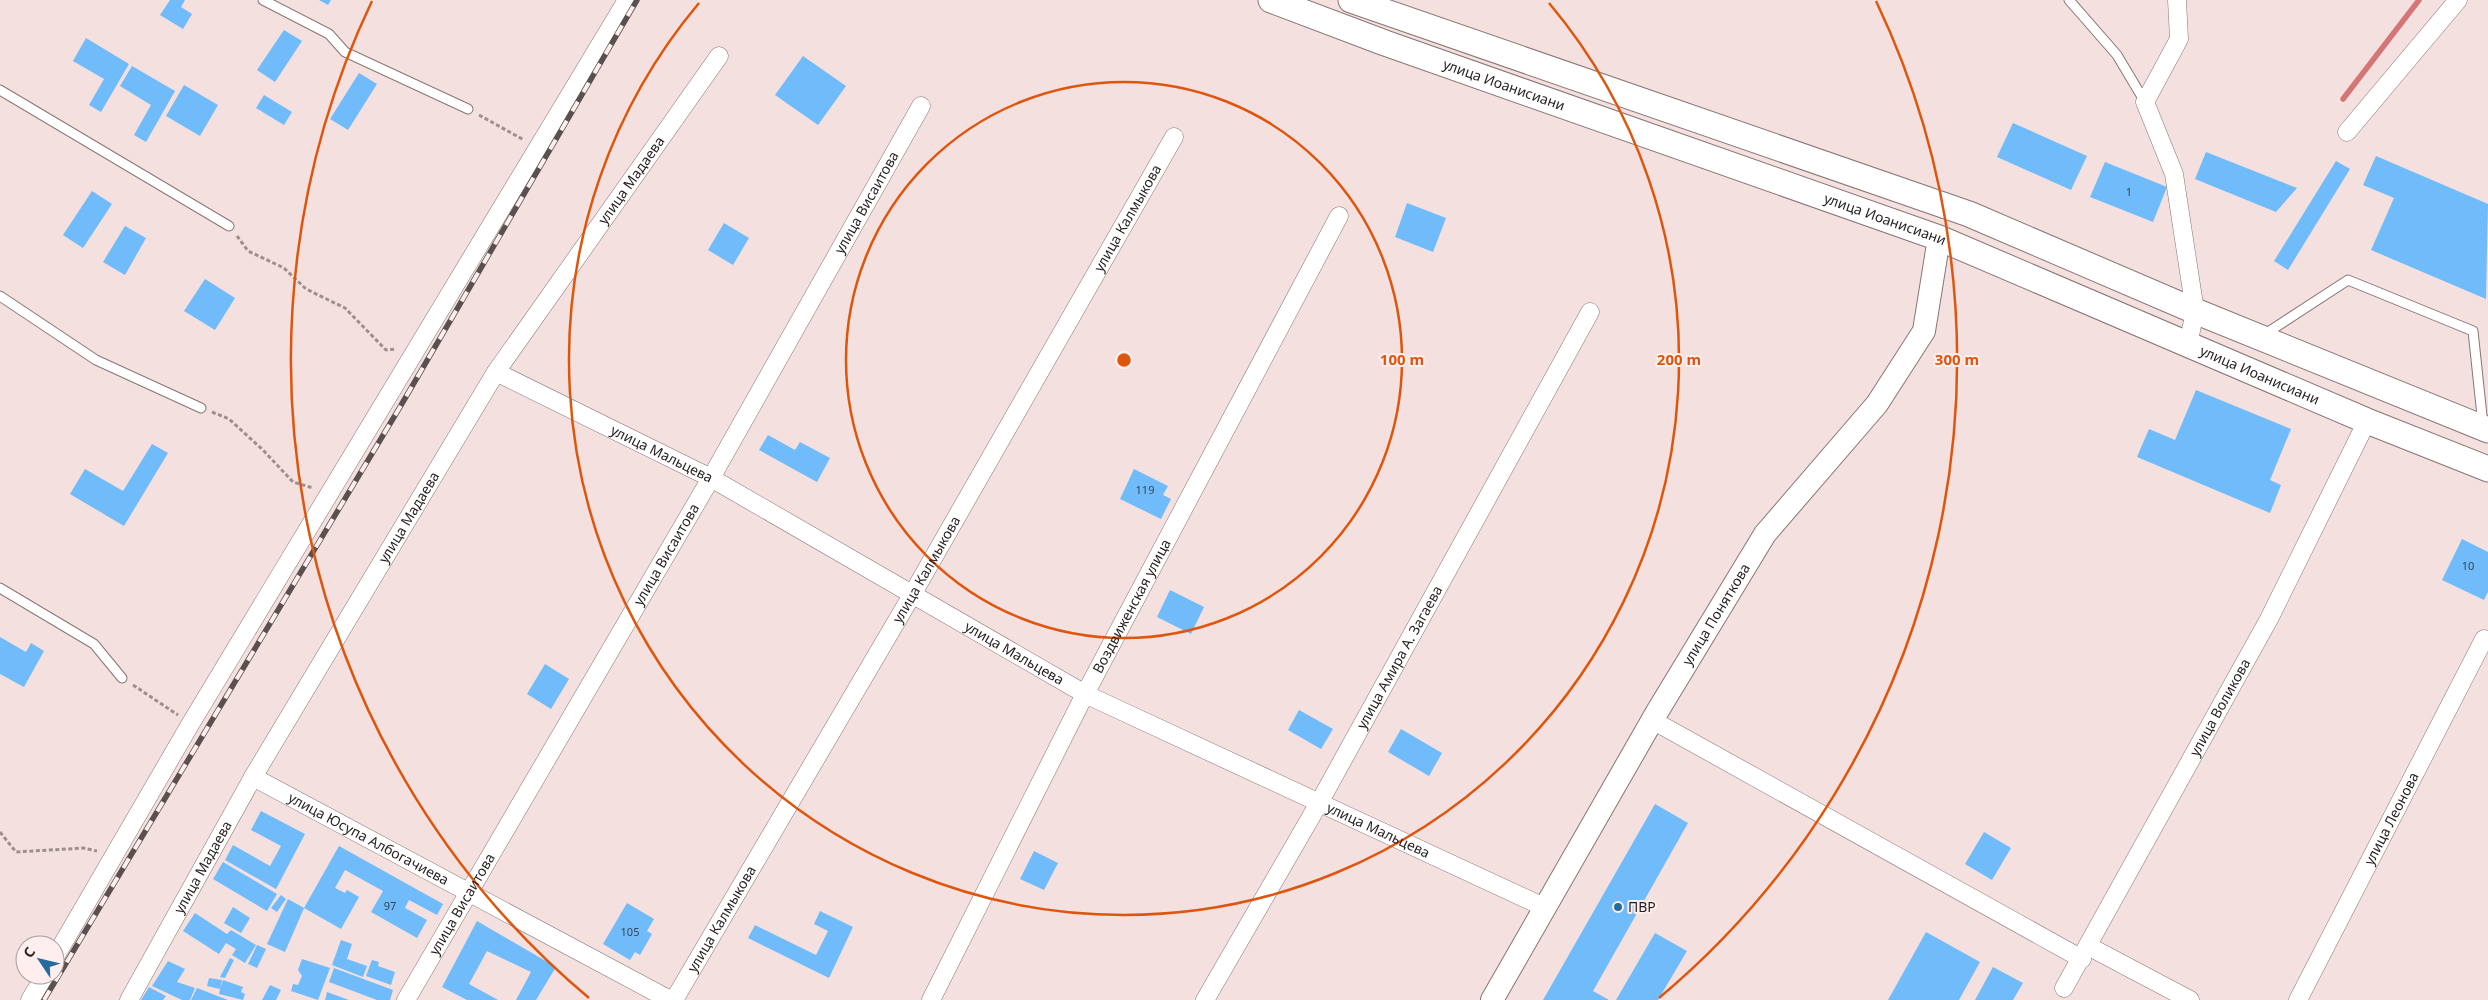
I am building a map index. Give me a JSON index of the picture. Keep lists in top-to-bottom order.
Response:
{
  "streets": {
    "main road": ["улица Иоанисиани"],
    "street": [
      "улица Мадаева",
      "улица Висаитова",
      "улица Калмыкова",
      "улица Мальцева",
      "Воздвиженская улица",
      "улица Поняткова",
      "улица Амира А. Загаева",
      "улица Воликова",
      "улица Леонова",
      "улица Юсупа Албогачиева"
    ]
  },
  "crossings": [
    ["улица Иоанисиани", "улица Поняткова"],
    ["улица Иоанисиани", "улица Воликова"],
    ["улица Мадаева", "улица Мальцева"],
    ["улица Мадаева", "улица Юсупа Албогачиева"],
    ["улица Висаитова", "улица Мальцева"],
    ["улица Висаитова", "улица Юсупа Албогачиева"],
    ["улица Калмыкова", "улица Мальцева"],
    ["улица Мальцева", "Воздвиженская улица"],
    ["улица Мальцева", "улица Поняткова"],
    ["улица Мальцева", "улица Амира А. Загаева"]
  ],
  "places": ["ПВР"],
  "house_numbers": [
    "1",
    "119",
    "10",
    "97",
    "105"
  ],
  "north": "top left",
  "rings": ["100 m", "200 m", "300 m"]
}
